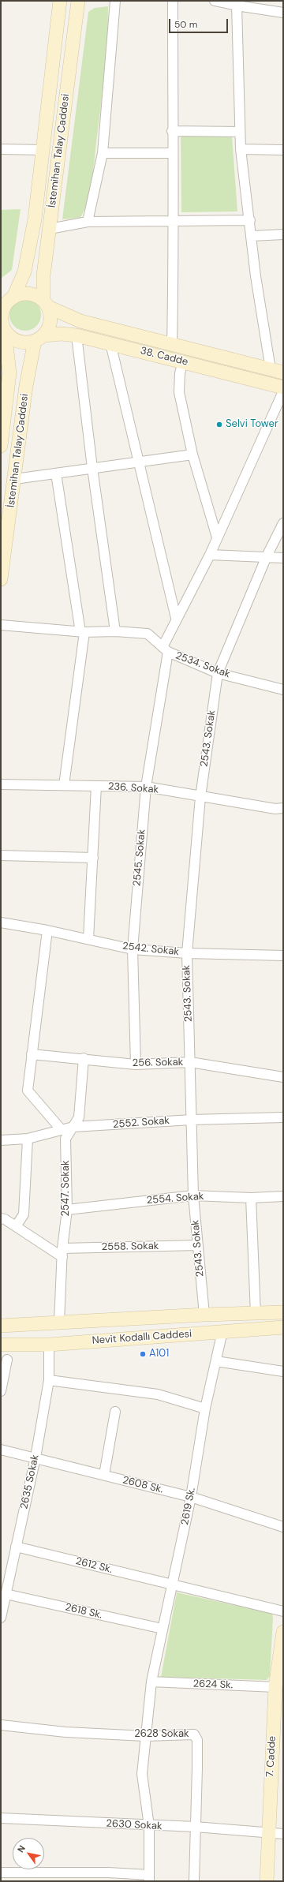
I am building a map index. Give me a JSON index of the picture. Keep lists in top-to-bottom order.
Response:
{
  "streets": {
    "street": [
      "İstemihan Talay Caddesi",
      "38. Cadde",
      "2534. Sokak",
      "2543. Sokak",
      "236. Sokak",
      "2545. Sokak",
      "2542. Sokak",
      "256. Sokak",
      "2552. Sokak",
      "2547. Sokak",
      "2554. Sokak",
      "2558. Sokak",
      "Nevit Kodallı Caddesi",
      "2635 Sokak",
      "2608 Sk.",
      "2619 Sk.",
      "2612 Sk.",
      "2618 Sk.",
      "2624 Sk.",
      "2628 Sokak",
      "7. Cadde",
      "2630 Sokak"
    ]
  },
  "crossings": [
    ["İstemihan Talay Caddesi", "38. Cadde"],
    ["2534. Sokak", "2543. Sokak"],
    ["2534. Sokak", "2545. Sokak"],
    ["2543. Sokak", "236. Sokak"],
    ["2543. Sokak", "2542. Sokak"],
    ["2543. Sokak", "256. Sokak"],
    ["2543. Sokak", "2552. Sokak"],
    ["2543. Sokak", "2554. Sokak"],
    ["2543. Sokak", "2558. Sokak"],
    ["2543. Sokak", "Nevit Kodallı Caddesi"],
    ["236. Sokak", "2545. Sokak"],
    ["2545. Sokak", "2542. Sokak"],
    ["2545. Sokak", "256. Sokak"],
    ["256. Sokak", "2547. Sokak"],
    ["2552. Sokak", "2547. Sokak"],
    ["2547. Sokak", "2554. Sokak"],
    ["2547. Sokak", "2558. Sokak"],
    ["2547. Sokak", "Nevit Kodallı Caddesi"],
    ["Nevit Kodallı Caddesi", "2635 Sokak"],
    ["Nevit Kodallı Caddesi", "2619 Sk."],
    ["2635 Sokak", "2608 Sk."],
    ["2635 Sokak", "2612 Sk."],
    ["2635 Sokak", "2618 Sk."],
    ["2608 Sk.", "2619 Sk."],
    ["2619 Sk.", "2612 Sk."],
    ["2619 Sk.", "2618 Sk."],
    ["2619 Sk.", "2624 Sk."],
    ["2619 Sk.", "2628 Sokak"],
    ["2619 Sk.", "2630 Sokak"],
    ["2624 Sk.", "7. Cadde"],
    ["2628 Sokak", "2630 Sokak"],
    ["7. Cadde", "2630 Sokak"]
  ],
  "places": ["Selvi Tower", "A101"],
  "scale_bar": "50 m",
  "north": "top left"
}
